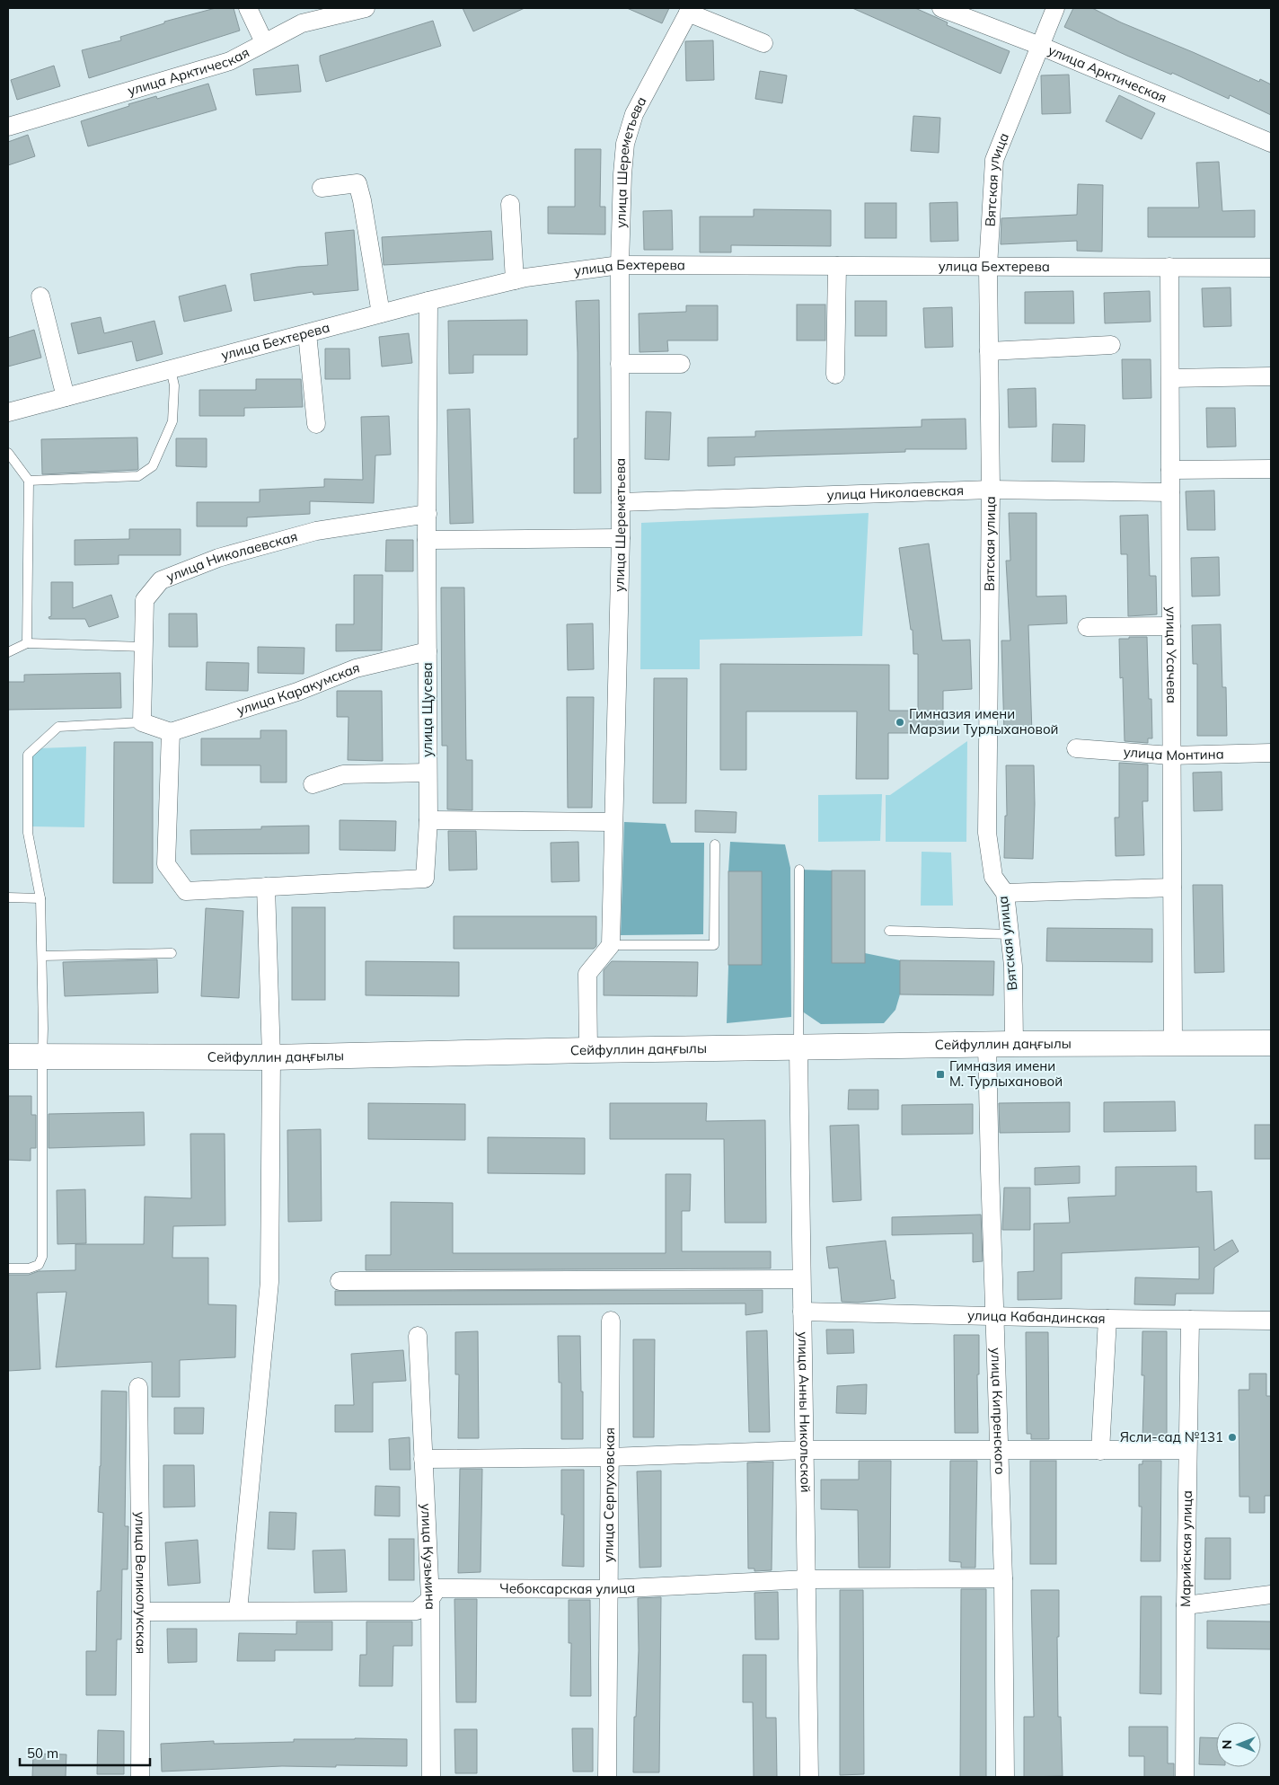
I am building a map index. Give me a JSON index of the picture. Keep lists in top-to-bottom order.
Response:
{
  "streets": {
    "main road": ["Сейфуллин даңғылы"],
    "street": [
      "улица Арктическая",
      "улица Шереметьева",
      "Вятская улица",
      "улица Бехтерева",
      "улица Николаевская",
      "улица Усачева",
      "улица Каракумская",
      "улица Щусева",
      "улица Монтина",
      "улица Кабандинская",
      "улица Кипренского",
      "улица Анны Никольской",
      "улица Серпуховская",
      "Марийская улица",
      "улица Кузьмина",
      "улица Великолукская",
      "Чебоксарская улица"
    ]
  },
  "crossings": [
    ["улица Арктическая", "Вятская улица"],
    ["улица Шереметьева", "улица Бехтерева"],
    ["улица Шереметьева", "улица Николаевская"],
    ["Вятская улица", "улица Бехтерева"],
    ["Вятская улица", "улица Николаевская"],
    ["Вятская улица", "Сейфуллин даңғылы"],
    ["улица Бехтерева", "улица Усачева"],
    ["улица Бехтерева", "улица Щусева"],
    ["улица Николаевская", "улица Усачева"],
    ["улица Николаевская", "улица Щусева"],
    ["улица Усачева", "улица Монтина"],
    ["улица Усачева", "Сейфуллин даңғылы"],
    ["улица Каракумская", "улица Щусева"],
    ["Сейфуллин даңғылы", "улица Кипренского"],
    ["Сейфуллин даңғылы", "улица Анны Никольской"],
    ["улица Кабандинская", "улица Кипренского"],
    ["улица Кабандинская", "улица Анны Никольской"],
    ["улица Кабандинская", "Марийская улица"],
    ["улица Кипренского", "Чебоксарская улица"],
    ["улица Анны Никольской", "Чебоксарская улица"],
    ["улица Серпуховская", "Чебоксарская улица"],
    ["улица Кузьмина", "Чебоксарская улица"],
    ["улица Великолукская", "Чебоксарская улица"]
  ],
  "places": {
    "other": ["Гимназия имени Марзии Турлыхановой", "Ясли-сад №131"],
    "transit": ["Гимназия имени М. Турлыхановой"]
  },
  "scale_bar": "50 m",
  "north": "left"
}
